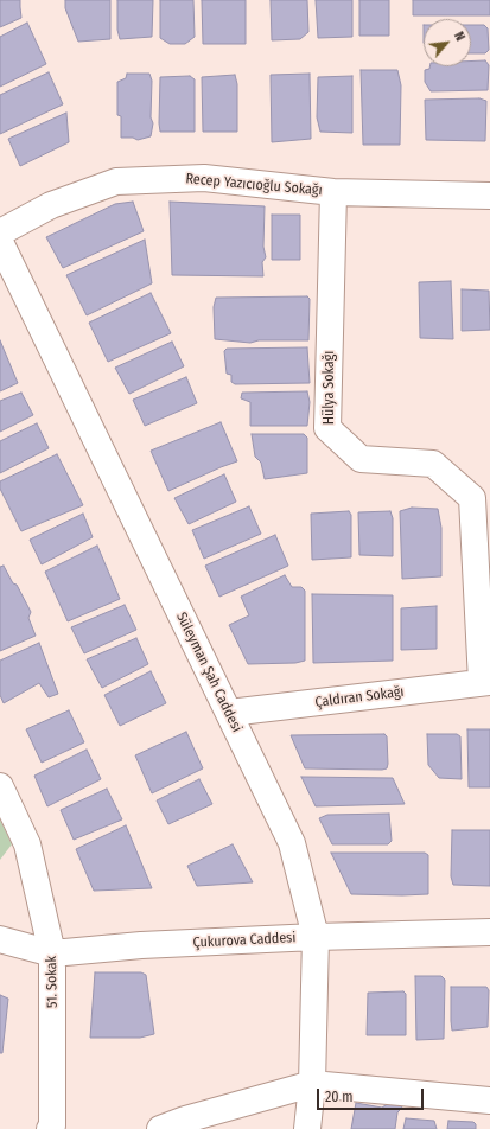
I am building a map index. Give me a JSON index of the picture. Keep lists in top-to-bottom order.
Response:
{
  "streets": {
    "street": [
      "Recep Yazıcıoğlu Sokağı",
      "Hülya Sokağı",
      "Süleyman Şah Caddesi",
      "Çaldıran Sokağı",
      "Çukurova Caddesi",
      "51. Sokak"
    ]
  },
  "crossings": [
    ["Recep Yazıcıoğlu Sokağı", "Hülya Sokağı"],
    ["Hülya Sokağı", "Çaldıran Sokağı"],
    ["Süleyman Şah Caddesi", "Çaldıran Sokağı"],
    ["Süleyman Şah Caddesi", "Çukurova Caddesi"],
    ["Çukurova Caddesi", "51. Sokak"]
  ],
  "scale_bar": "20 m",
  "north": "top right"
}
